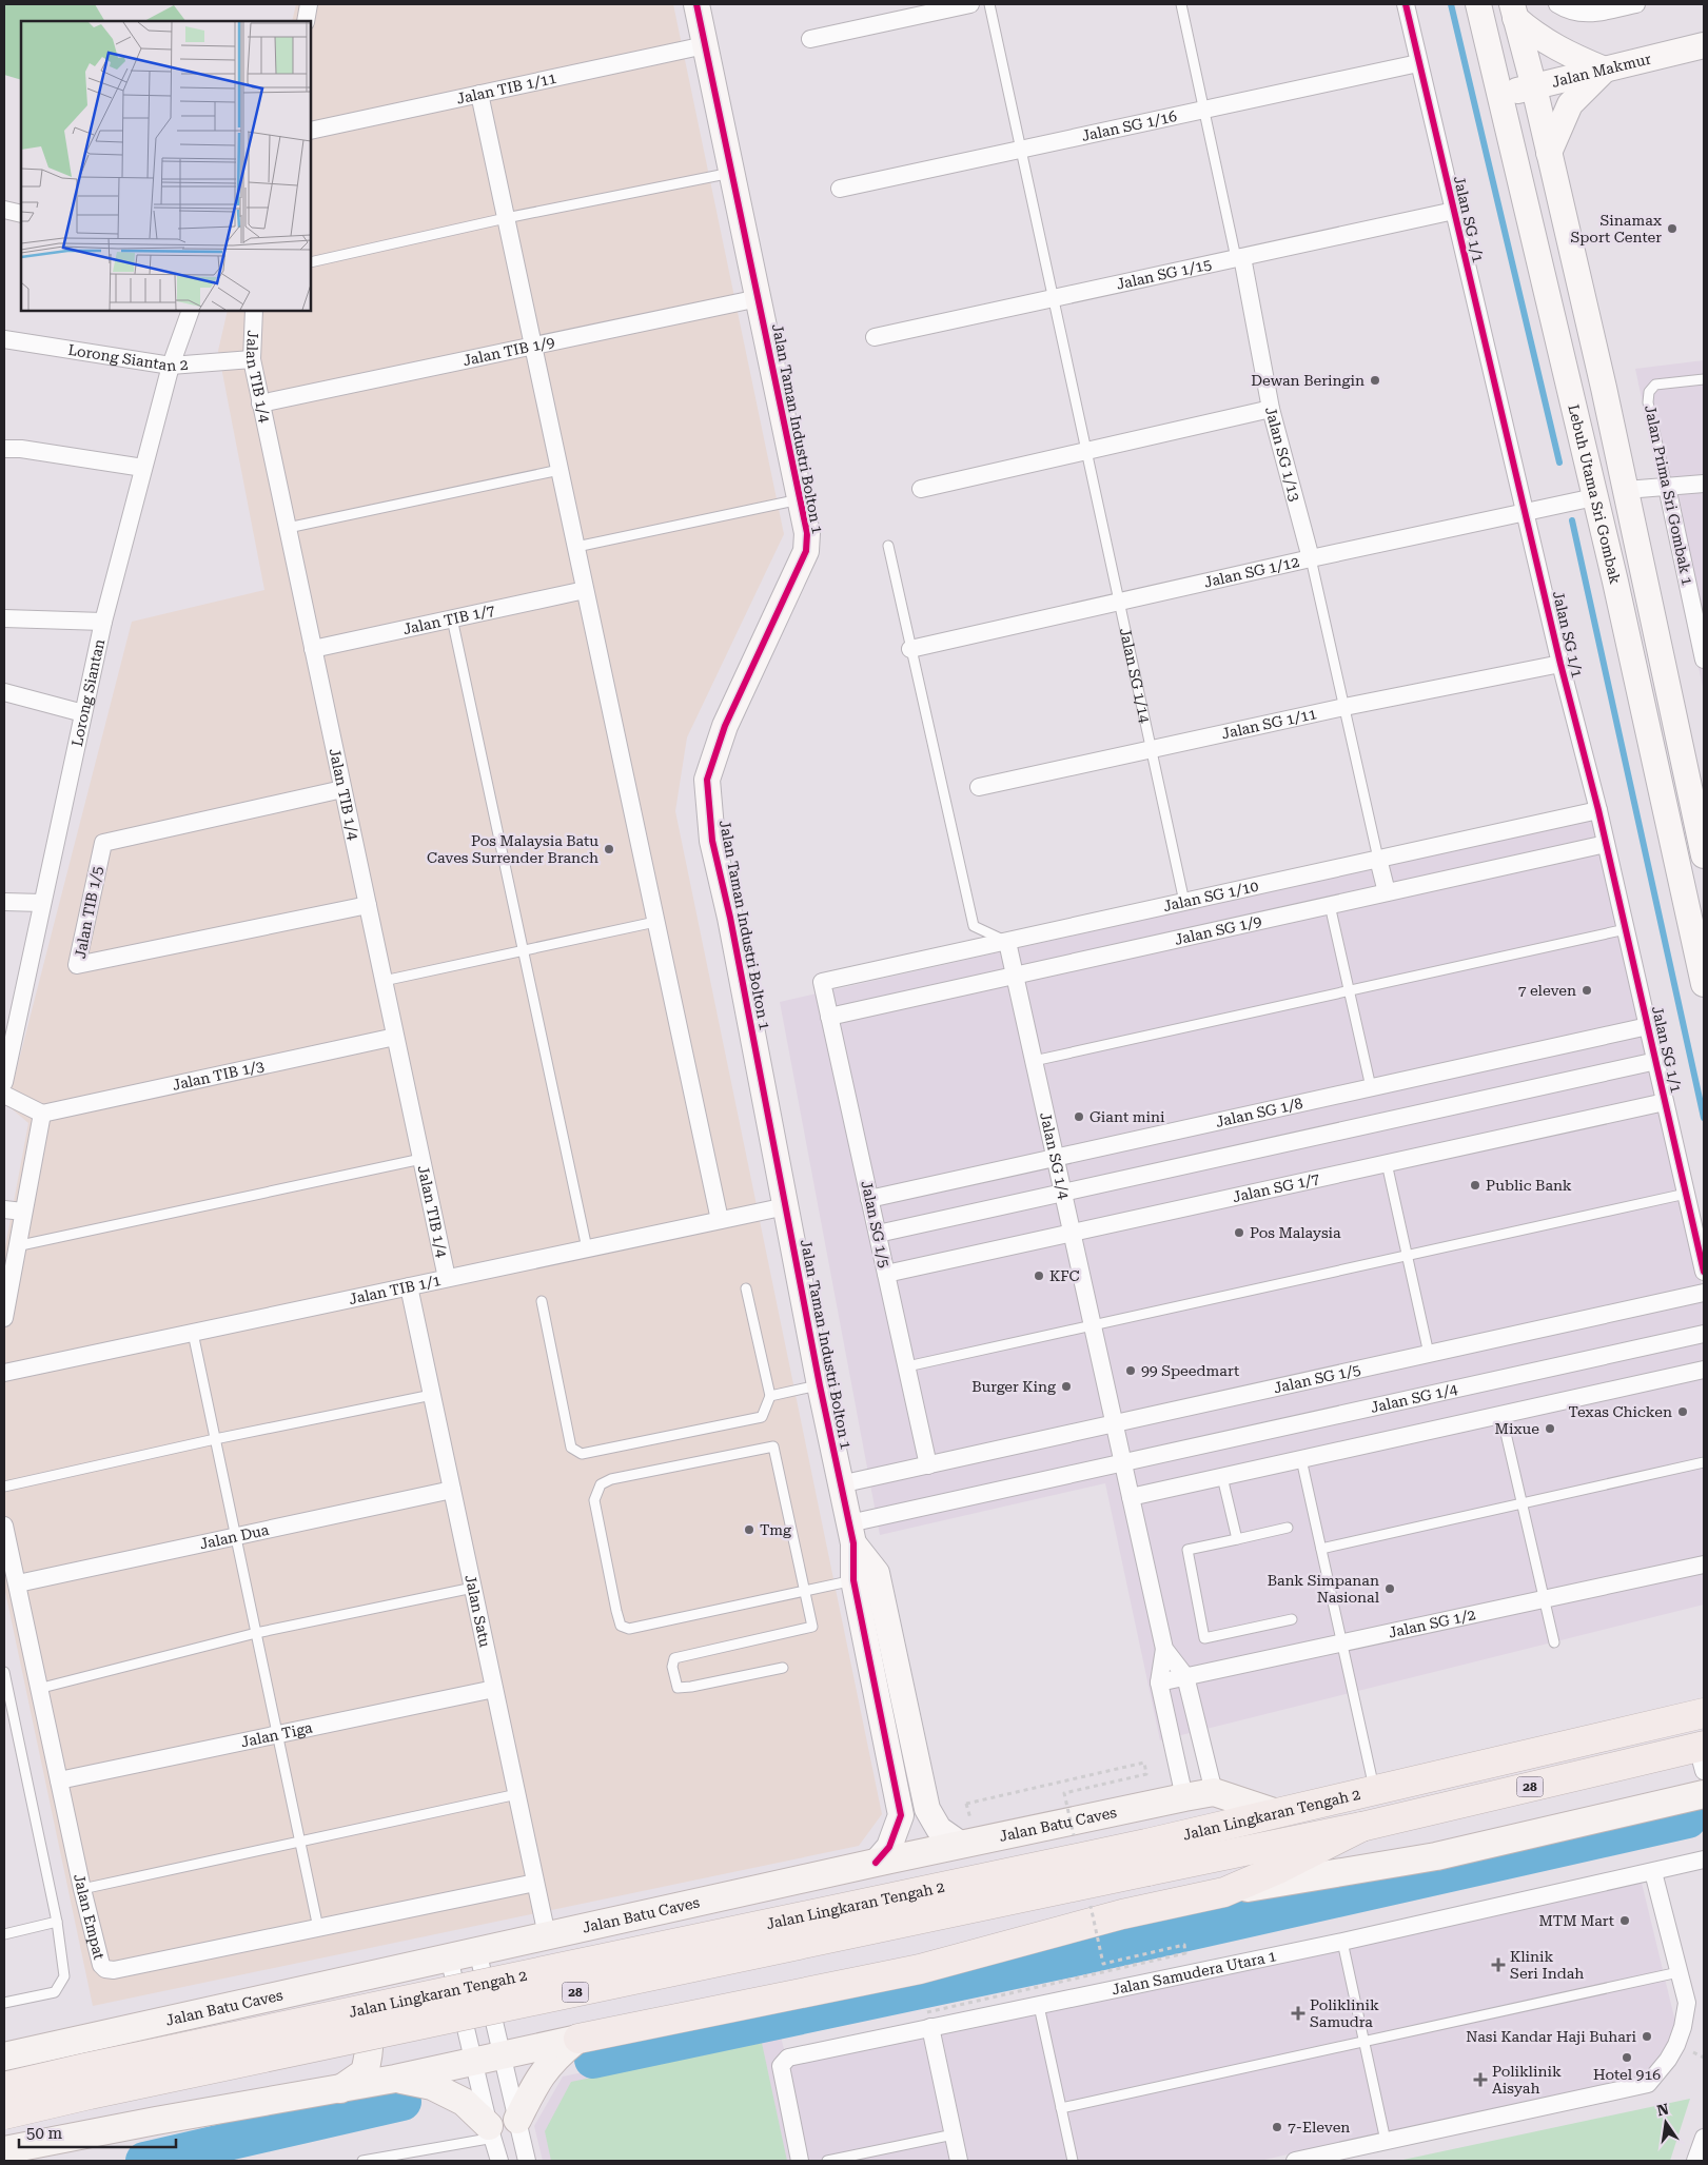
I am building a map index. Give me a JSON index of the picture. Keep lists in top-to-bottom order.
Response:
{
  "streets": {
    "highway": ["28", "Jalan Lingkaran Tengah 2"],
    "main road": ["Jalan Batu Caves"],
    "street": [
      "Jalan Makmur",
      "Jalan TIB 1/11",
      "Jalan SG 1/16",
      "Jalan SG 1/1",
      "Jalan SG 1/15",
      "Jalan TIB 1/9",
      "Lorong Siantan 2",
      "Jalan TIB 1/4",
      "Jalan Taman Industri Bolton 1",
      "Jalan SG 1/13",
      "Lebuh Utama Sri Gombak",
      "Jalan Prima Sri Gombak 1",
      "Jalan SG 1/12",
      "Jalan TIB 1/7",
      "Lorong Siantan",
      "Jalan SG 1/11",
      "Jalan SG 1/10",
      "Jalan TIB 1/5",
      "Jalan SG 1/9",
      "Jalan TIB 1/3",
      "Jalan SG 1/8",
      "Jalan SG 1/4",
      "Jalan SG 1/7",
      "Jalan SG 1/5",
      "Jalan TIB 1/1",
      "Jalan Dua",
      "Jalan Satu",
      "Jalan SG 1/2",
      "Jalan Tiga",
      "Jalan Empat",
      "Jalan Samudera Utara 1"
    ],
    "lane": ["Jalan SG 1/14"]
  },
  "crossings": [
    ["Jalan Makmur", "Lebuh Utama Sri Gombak"],
    ["Jalan TIB 1/11", "Jalan Taman Industri Bolton 1"],
    ["Jalan SG 1/16", "Jalan SG 1/1"],
    ["Jalan SG 1/16", "Jalan SG 1/13"],
    ["Jalan SG 1/16", "Jalan SG 1/14"],
    ["Jalan SG 1/1", "Jalan SG 1/15"],
    ["Jalan SG 1/1", "Jalan SG 1/12"],
    ["Jalan SG 1/1", "Jalan SG 1/11"],
    ["Jalan SG 1/1", "Jalan SG 1/10"],
    ["Jalan SG 1/1", "Jalan SG 1/9"],
    ["Jalan SG 1/1", "Jalan SG 1/8"],
    ["Jalan SG 1/1", "Jalan SG 1/7"],
    ["Jalan SG 1/15", "Jalan SG 1/13"],
    ["Jalan SG 1/15", "Jalan SG 1/14"],
    ["Jalan TIB 1/9", "Jalan TIB 1/4"],
    ["Jalan TIB 1/9", "Jalan Taman Industri Bolton 1"],
    ["Lorong Siantan 2", "Jalan TIB 1/4"],
    ["Lorong Siantan 2", "Lorong Siantan"],
    ["Jalan TIB 1/4", "Jalan TIB 1/7"],
    ["Jalan TIB 1/4", "Jalan TIB 1/5"],
    ["Jalan TIB 1/4", "Jalan TIB 1/3"],
    ["Jalan TIB 1/4", "Jalan TIB 1/1"],
    ["Jalan Taman Industri Bolton 1", "Jalan SG 1/4"],
    ["Jalan Taman Industri Bolton 1", "Jalan SG 1/5"],
    ["Jalan Taman Industri Bolton 1", "Jalan TIB 1/1"],
    ["Jalan Taman Industri Bolton 1", "Jalan Batu Caves"],
    ["Jalan SG 1/13", "Jalan SG 1/12"],
    ["Lebuh Utama Sri Gombak", "Jalan SG 1/12"],
    ["Jalan SG 1/12", "Jalan SG 1/14"],
    ["Jalan SG 1/14", "Jalan SG 1/11"],
    ["Jalan SG 1/14", "Jalan SG 1/10"],
    ["Jalan SG 1/10", "Jalan SG 1/4"],
    ["Jalan SG 1/10", "Jalan SG 1/5"],
    ["Jalan SG 1/9", "Jalan SG 1/4"],
    ["Jalan SG 1/9", "Jalan SG 1/5"],
    ["Jalan SG 1/8", "Jalan SG 1/4"],
    ["Jalan SG 1/8", "Jalan SG 1/5"],
    ["Jalan SG 1/4", "Jalan SG 1/7"],
    ["Jalan SG 1/4", "Jalan SG 1/5"],
    ["Jalan SG 1/4", "Jalan SG 1/2"],
    ["Jalan SG 1/4", "Jalan Batu Caves"],
    ["Jalan SG 1/7", "Jalan SG 1/5"],
    ["Jalan TIB 1/1", "Jalan Satu"],
    ["Jalan Dua", "Jalan Satu"],
    ["Jalan Dua", "Jalan Empat"],
    ["Jalan Satu", "Jalan Tiga"],
    ["Jalan Satu", "Jalan Batu Caves"],
    ["Jalan Satu", "Jalan Empat"],
    ["Jalan Tiga", "Jalan Empat"],
    ["Jalan Lingkaran Tengah 2", "Jalan Batu Caves"]
  ],
  "places": {
    "other": [
      "Sinamax Sport Center",
      "Dewan Beringin",
      "Pos Malaysia Batu Caves Surrender Branch",
      "7 eleven",
      "Giant mini",
      "Public Bank",
      "Pos Malaysia",
      "KFC",
      "99 Speedmart",
      "Burger King",
      "Texas Chicken",
      "Mixue",
      "Tmg",
      "Bank Simpanan Nasional",
      "MTM Mart",
      "Nasi Kandar Haji Buhari",
      "Hotel 916",
      "7-Eleven"
    ],
    "health": ["Klinik Seri Indah", "Poliklinik Samudra", "Poliklinik Aisyah"]
  },
  "scale_bar": "50 m",
  "north": "top"
}
